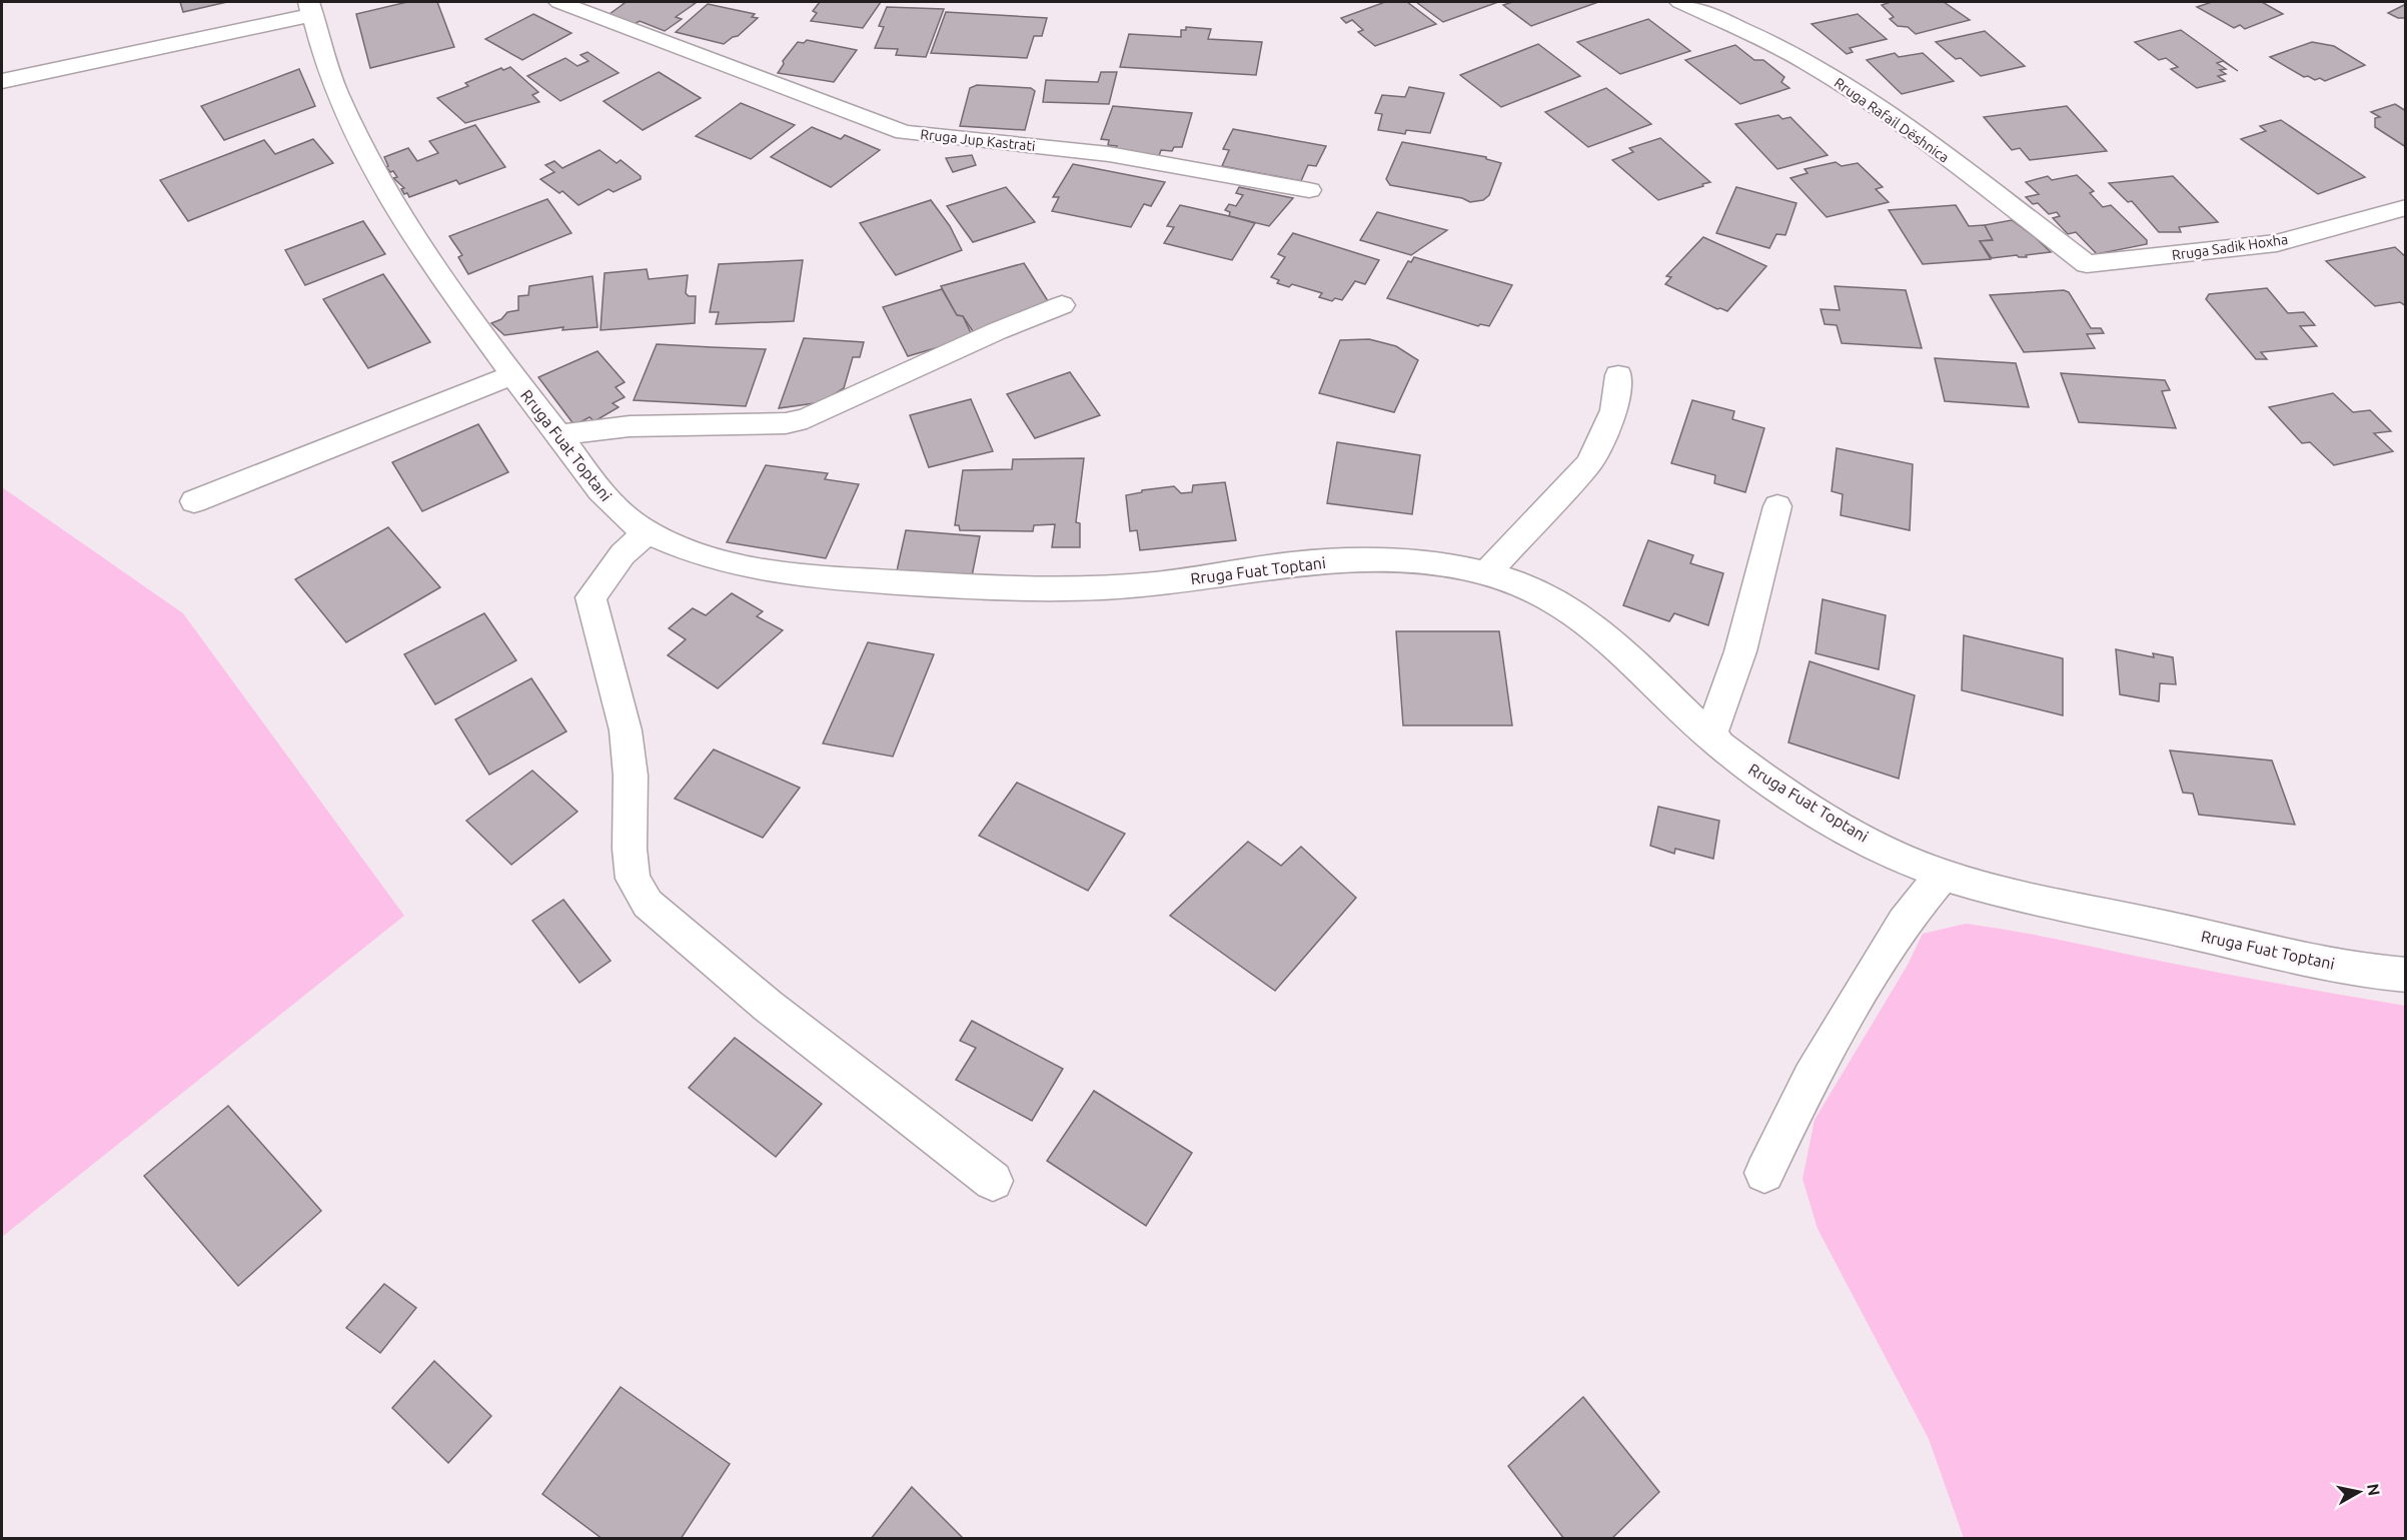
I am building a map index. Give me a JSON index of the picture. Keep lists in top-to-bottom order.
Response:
{
  "streets": {
    "street": [
      "Rruga Rafail Dëshnica",
      "Rruga Jup Kastrati",
      "Rruga Sadik Hoxha",
      "Rruga Fuat Toptani"
    ]
  },
  "crossings": [
    ["Rruga Rafail Dëshnica", "Rruga Sadik Hoxha"]
  ],
  "north": "right"
}
